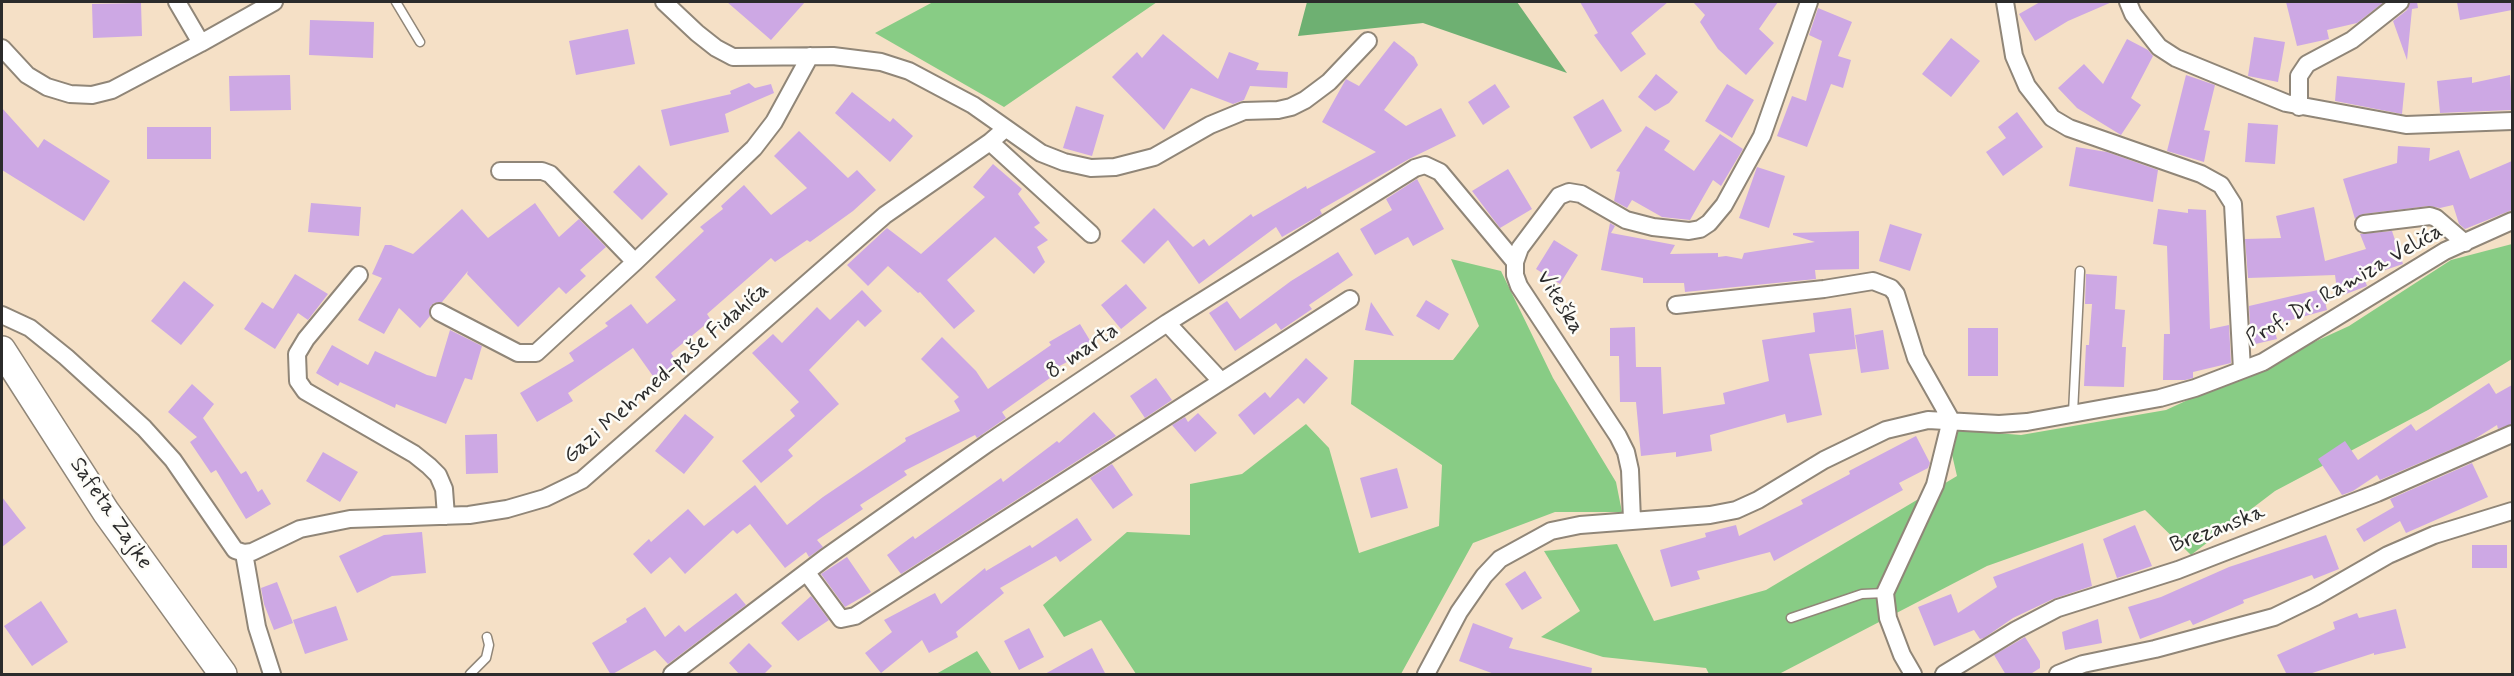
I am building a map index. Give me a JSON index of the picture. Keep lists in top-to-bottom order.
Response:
{
  "streets": {
    "main road": ["Safeta Zajke"],
    "street": [
      "Prof. Dr. Ramiza Velića",
      "Viteška",
      "8. marta",
      "Gazi Mehmed-paše Fidahića",
      "Brezanska"
    ]
  },
  "crossings": [
    ["Prof. Dr. Ramiza Velića", "Viteška"],
    ["Viteška", "8. marta"]
  ]
}
